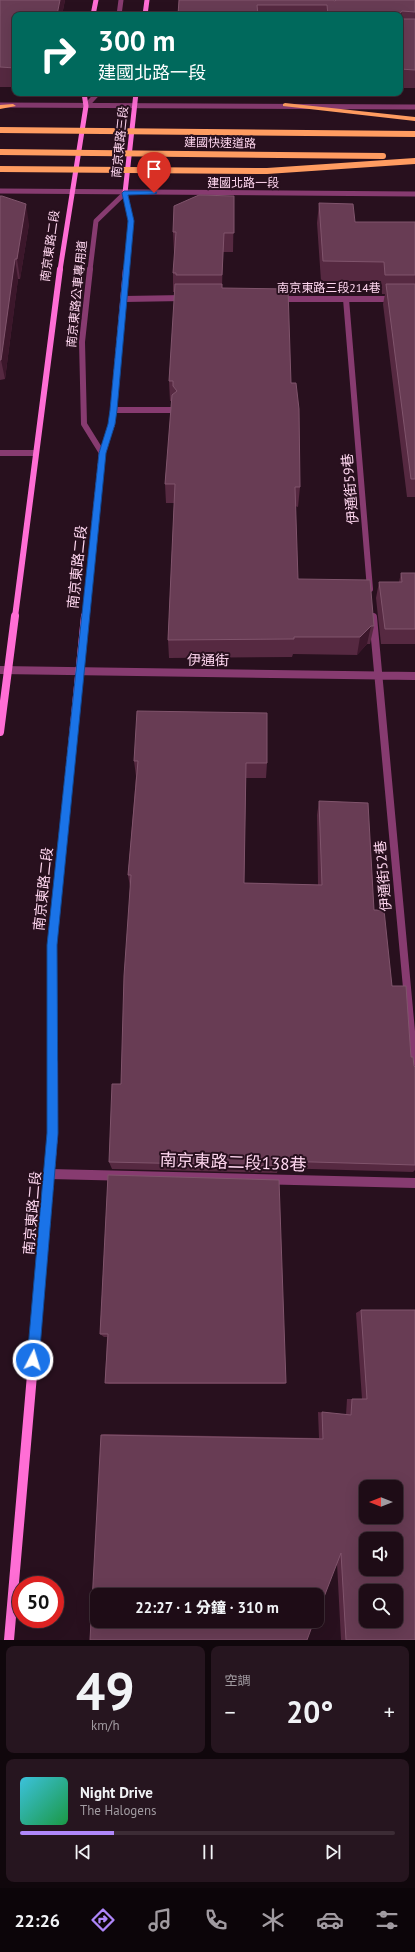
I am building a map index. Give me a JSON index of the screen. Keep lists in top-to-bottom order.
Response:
{
  "streets": {
    "highway": ["建國快速道路"],
    "main road": ["南京東路三段", "南京東路二段"],
    "street": [
      "建國北路一段",
      "南京東路三段214巷",
      "南京東路公車專用道",
      "伊通街59巷",
      "伊通街",
      "伊通街52巷",
      "南京東路二段138巷"
    ]
  },
  "crossings": [
    ["南京東路三段", "建國北路一段"],
    ["南京東路三段", "南京東路二段"],
    ["南京東路三段", "南京東路公車專用道"],
    ["建國北路一段", "南京東路二段"],
    ["建國北路一段", "南京東路公車專用道"],
    ["南京東路二段", "南京東路公車專用道"],
    ["南京東路二段", "伊通街"],
    ["南京東路二段", "南京東路二段138巷"],
    ["南京東路三段214巷", "伊通街59巷"],
    ["伊通街", "伊通街52巷"]
  ],
  "north": "left",
  "page": {
    "turn": ["300 m", "建國北路一段"],
    "limit": "50",
    "trip": "22:27 · 1 分鐘 · 310 m",
    "tile": [
      ["49", "km/h"],
      "空調"
    ],
    "heat": ["−", "20°", "+"],
    "song": ["Night Drive", "The Halogens"],
    "tabs": "22:26"
  }
}
